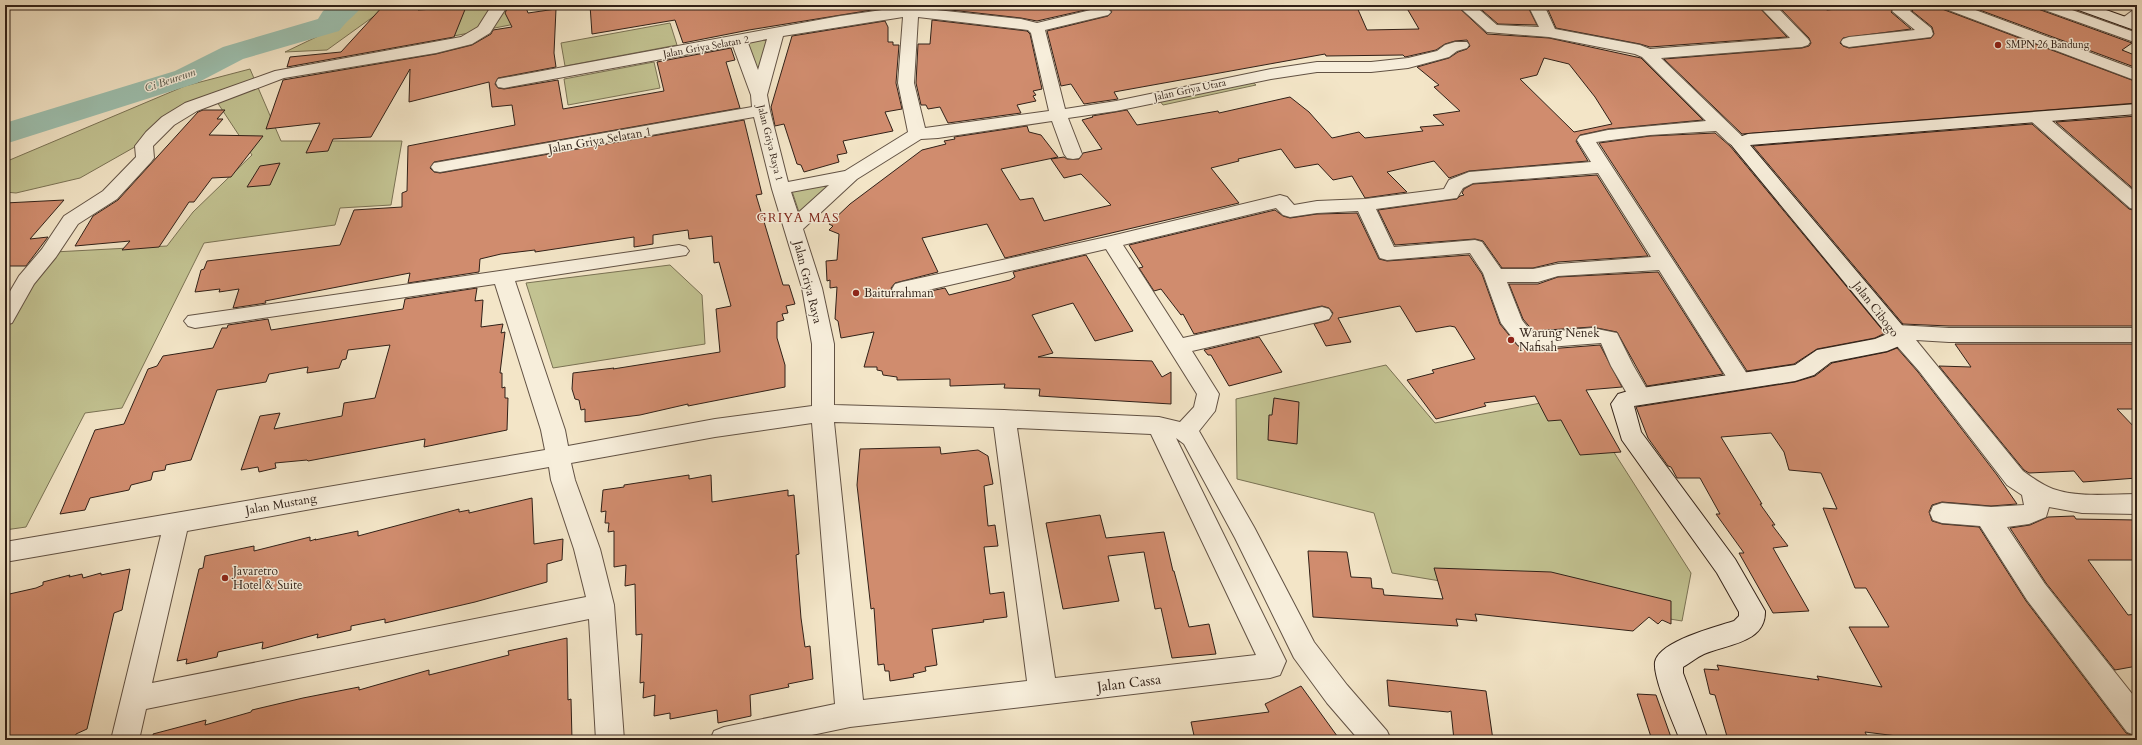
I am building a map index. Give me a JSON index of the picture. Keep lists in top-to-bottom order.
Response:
{
  "streets": {
    "street": [
      "Jalan Griya Selatan 2",
      "Jalan Griya Utara",
      "Jalan Griya Selatan 1",
      "Jalan Griya Raya 1",
      "Jalan Griya Raya",
      "Jalan Cibogo",
      "Jalan Mustang",
      "Jalan Cassa"
    ]
  },
  "crossings": [
    ["Jalan Griya Selatan 2", "Jalan Griya Raya 1"],
    ["Jalan Griya Utara", "Jalan Griya Raya"],
    ["Jalan Griya Selatan 1", "Jalan Griya Raya 1"],
    ["Jalan Griya Raya 1", "Jalan Griya Raya"],
    ["Jalan Griya Raya", "Jalan Mustang"],
    ["Jalan Griya Raya", "Jalan Cassa"],
    ["Jalan Mustang", "Jalan Cassa"]
  ],
  "districts": ["GRIYA MAS"],
  "water": ["Ci Beureum"],
  "places": [
    "SMPN 26 Bandung",
    "Baiturrahman",
    "Warung Nenek Nafisah",
    "Javaretro Hotel & Suite"
  ]
}
